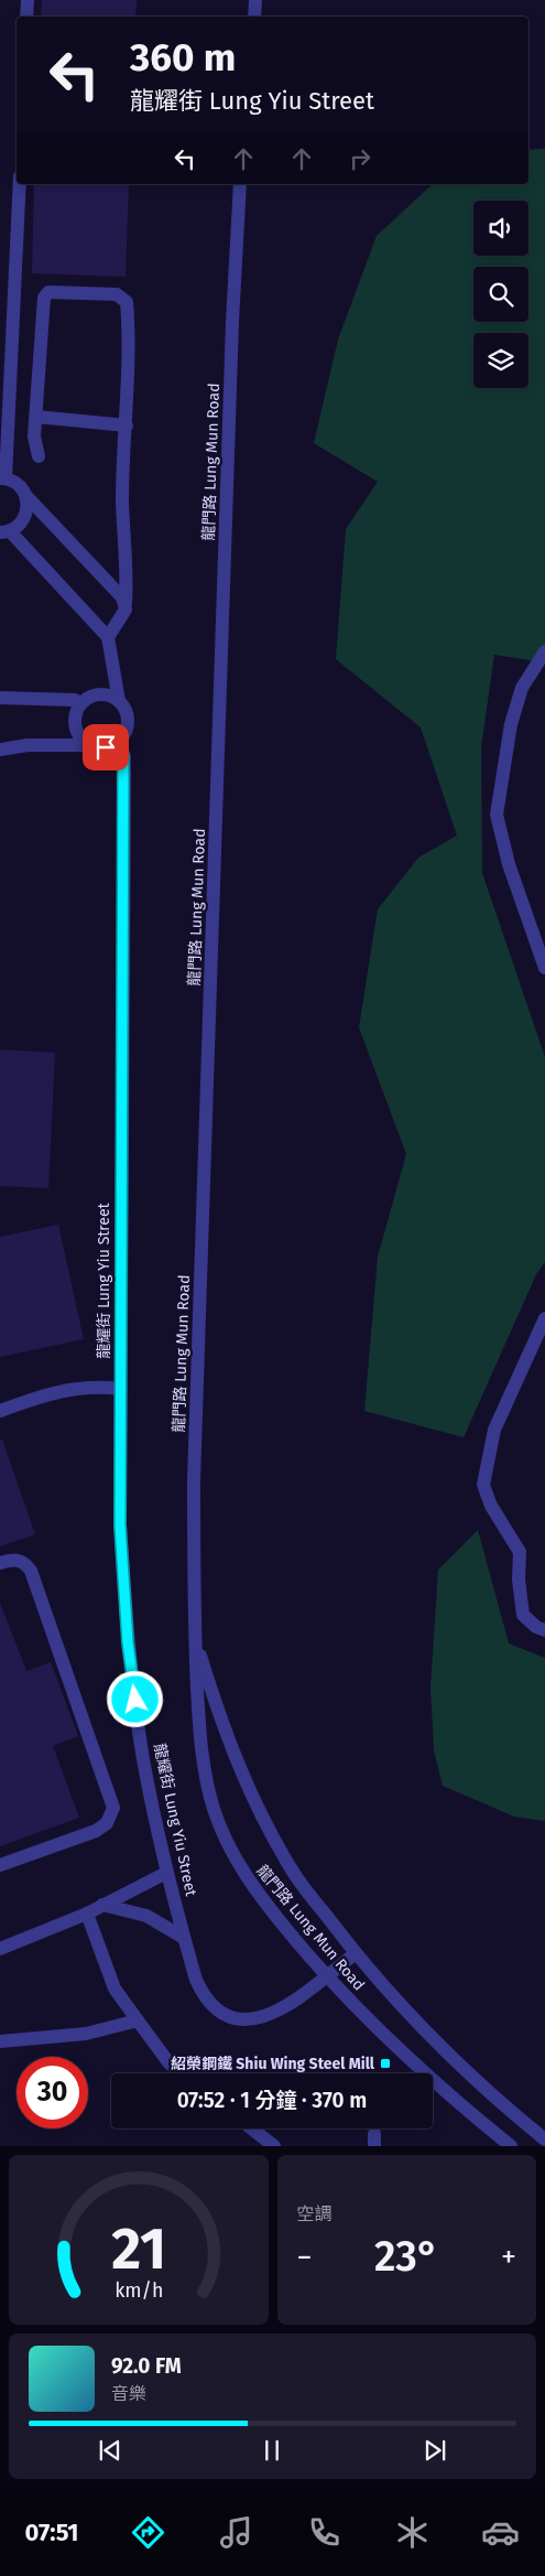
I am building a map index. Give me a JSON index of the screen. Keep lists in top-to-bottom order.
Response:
{
  "streets": {
    "street": ["龍門路 Lung Mun Road", "龍耀街 Lung Yiu Street"]
  },
  "crossings": [
    ["龍門路 Lung Mun Road", "龍耀街 Lung Yiu Street"]
  ],
  "places": {
    "transit": ["紹榮鋼鐵 Shiu Wing Steel Mill"]
  },
  "page": {
    "turn": ["360 m", "龍耀街 Lung Yiu Street"],
    "limit": "30",
    "trip": "07:52 · 1 分鐘 · 370 m",
    "tile": "空調",
    "heat": ["−", "23°", "+"],
    "song": ["92.0 FM", "音樂"],
    "tabs": "07:51",
    "gauge": ["21", "km/h"]
  }
}
